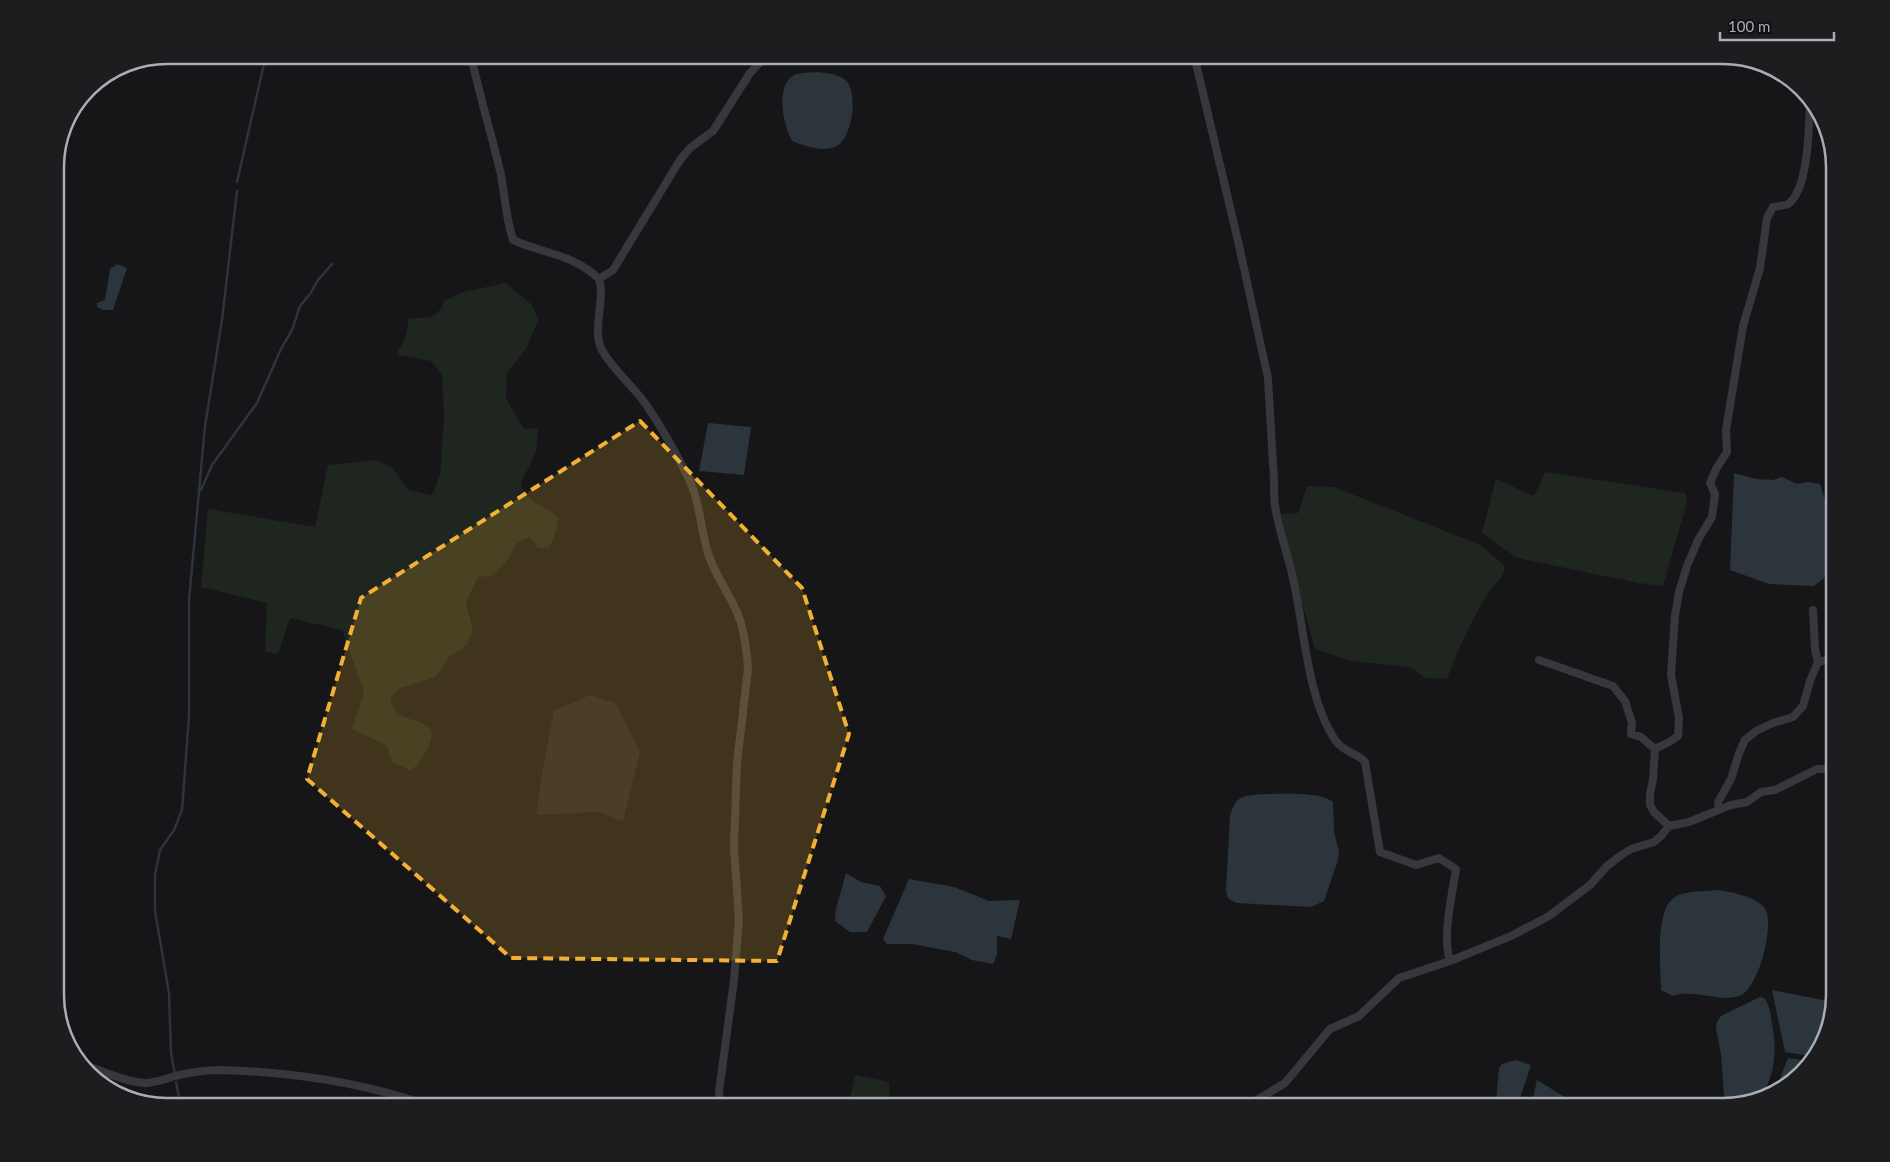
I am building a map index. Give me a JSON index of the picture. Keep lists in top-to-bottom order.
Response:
{
  "scale_bar": "100 m"
}
